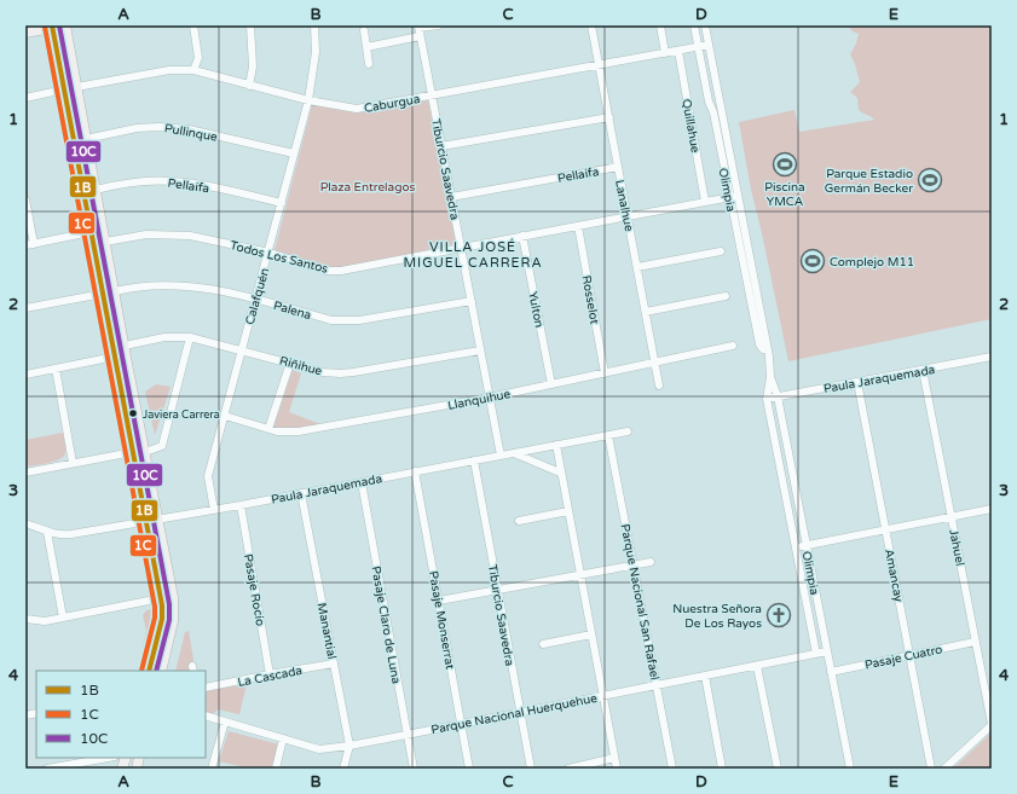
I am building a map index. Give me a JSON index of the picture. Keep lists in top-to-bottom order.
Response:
{
  "streets": {
    "street": [
      "Caburgua",
      "Quillahue",
      "Pullinque",
      "Tiburcio Saavedra",
      "Pellaifa",
      "Olimpia",
      "Lanalhue",
      "Todos Los Santos",
      "Calafquén",
      "Rosselot",
      "Palena",
      "Yulton",
      "Riñihue",
      "Paula Jaraquemada",
      "Llanquihue",
      "Jahuel",
      "Amancay",
      "Pasaje Rocío",
      "Parque Nacional San Rafael",
      "Pasaje Monserrat",
      "Pasaje Claro de Luna",
      "Manantial",
      "Pasaje Cuatro",
      "La Cascada",
      "Parque Nacional Huerquehue"
    ]
  },
  "crossings": [
    ["Caburgua", "Quillahue"],
    ["Caburgua", "Tiburcio Saavedra"],
    ["Caburgua", "Olimpia"],
    ["Caburgua", "Lanalhue"],
    ["Caburgua", "Calafquén"],
    ["Quillahue", "Todos Los Santos"],
    ["Pullinque", "Calafquén"],
    ["Tiburcio Saavedra", "Pellaifa"],
    ["Tiburcio Saavedra", "Todos Los Santos"],
    ["Tiburcio Saavedra", "Palena"],
    ["Tiburcio Saavedra", "Riñihue"],
    ["Tiburcio Saavedra", "Paula Jaraquemada"],
    ["Tiburcio Saavedra", "Llanquihue"],
    ["Tiburcio Saavedra", "Parque Nacional Huerquehue"],
    ["Pellaifa", "Lanalhue"],
    ["Pellaifa", "Calafquén"],
    ["Olimpia", "Todos Los Santos"],
    ["Olimpia", "Paula Jaraquemada"],
    ["Olimpia", "Pasaje Cuatro"],
    ["Olimpia", "Parque Nacional Huerquehue"],
    ["Lanalhue", "Todos Los Santos"],
    ["Lanalhue", "Llanquihue"],
    ["Todos Los Santos", "Calafquén"],
    ["Todos Los Santos", "Rosselot"],
    ["Todos Los Santos", "Yulton"],
    ["Calafquén", "Palena"],
    ["Calafquén", "Riñihue"],
    ["Calafquén", "Paula Jaraquemada"],
    ["Calafquén", "Llanquihue"],
    ["Rosselot", "Llanquihue"],
    ["Yulton", "Llanquihue"],
    ["Paula Jaraquemada", "Jahuel"],
    ["Paula Jaraquemada", "Amancay"],
    ["Paula Jaraquemada", "Pasaje Rocío"],
    ["Paula Jaraquemada", "Parque Nacional San Rafael"],
    ["Paula Jaraquemada", "Pasaje Monserrat"],
    ["Paula Jaraquemada", "Pasaje Claro de Luna"],
    ["Paula Jaraquemada", "Manantial"],
    ["Jahuel", "Pasaje Cuatro"],
    ["Amancay", "Pasaje Cuatro"],
    ["Pasaje Rocío", "La Cascada"],
    ["Parque Nacional San Rafael", "Parque Nacional Huerquehue"],
    ["Pasaje Monserrat", "Parque Nacional Huerquehue"],
    ["Pasaje Claro de Luna", "Parque Nacional Huerquehue"],
    ["Manantial", "La Cascada"],
    ["Manantial", "Parque Nacional Huerquehue"]
  ],
  "districts": ["VILLA JOSÉ MIGUEL CARRERA"],
  "parks": ["Plaza Entrelagos"],
  "places": {
    "sports": ["Piscina YMCA", "Parque Estadio Germán Becker", "Complejo M11"],
    "other": ["Javiera Carrera"],
    "church": ["Nuestra Señora De Los Rayos"]
  },
  "lines": ["transit line 1B", "transit line 10C", "transit line 1C"],
  "legend": ["1B", "1C", "10C"],
  "grid": {
    "columns": [
      "A",
      "B",
      "C",
      "D",
      "E"
    ],
    "rows": [
      "1",
      "2",
      "3",
      "4"
    ]
  }
}
